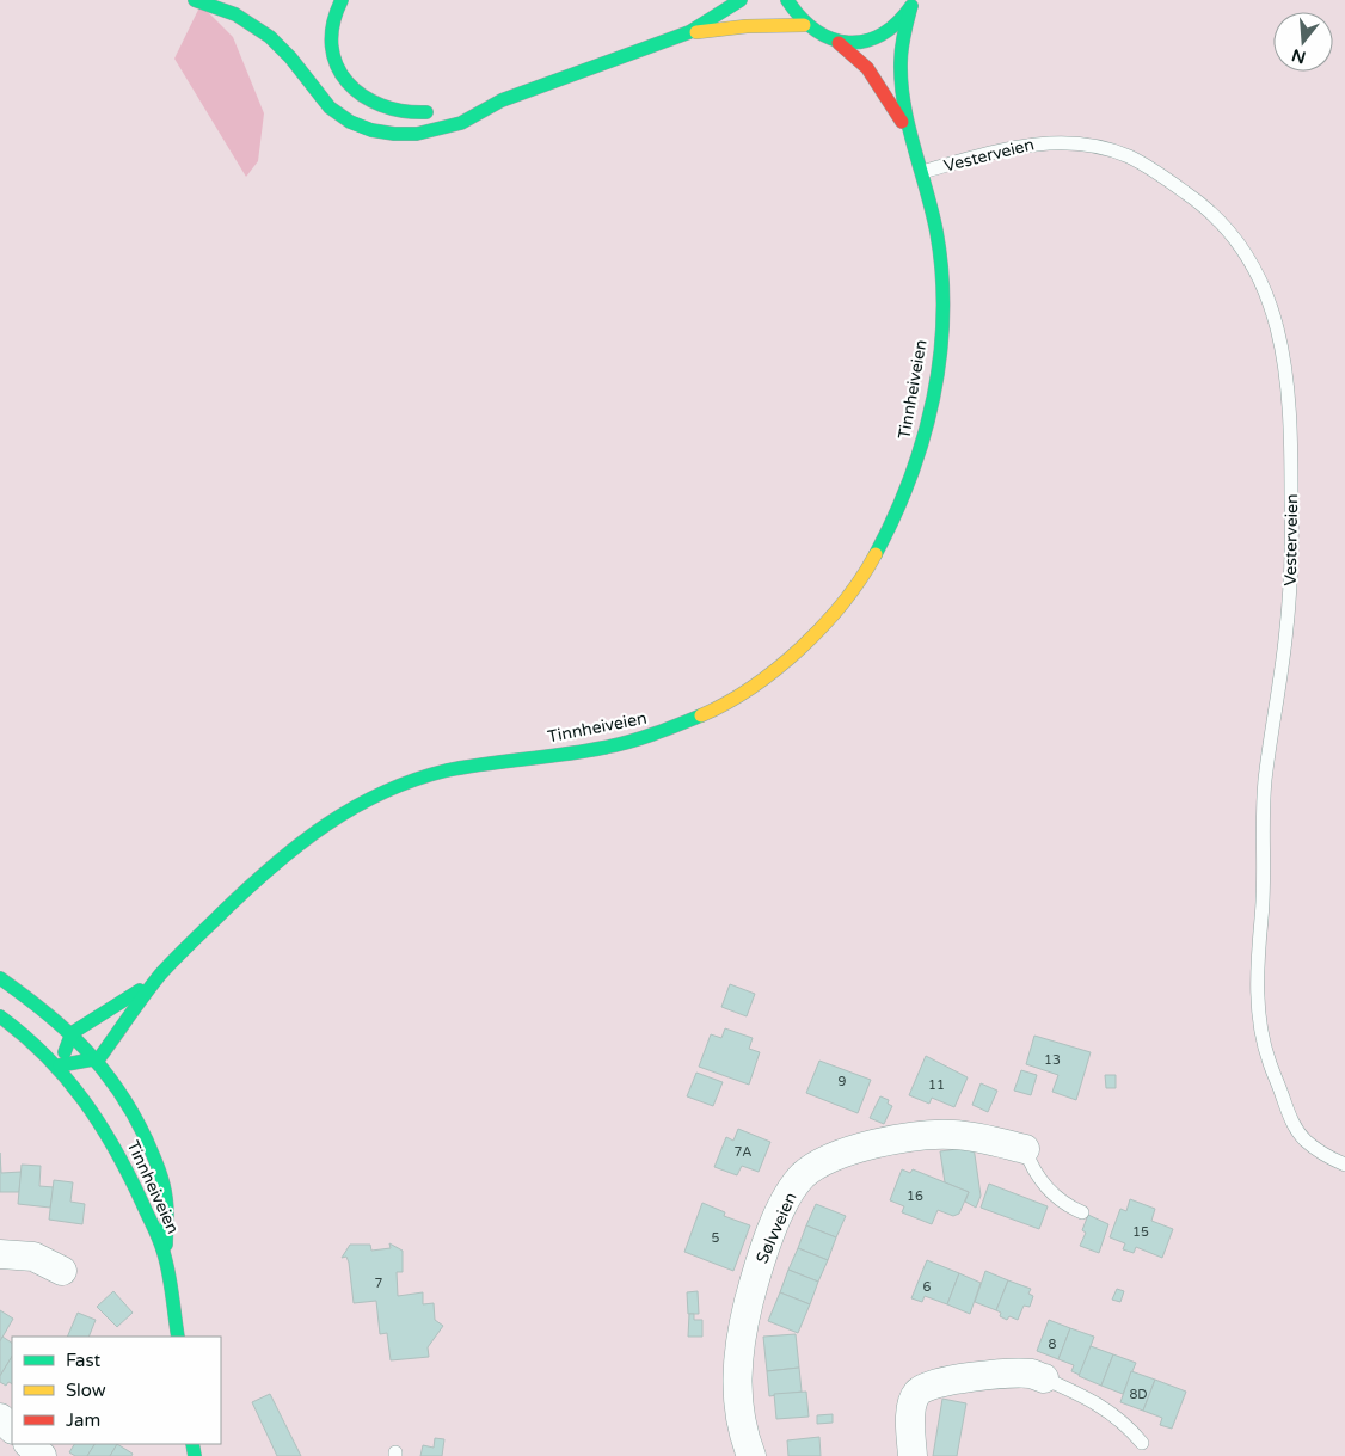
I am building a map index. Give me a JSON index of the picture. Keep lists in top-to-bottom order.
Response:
{
  "streets": {
    "main road": ["Tinnheiveien"],
    "street": ["Sølvveien"],
    "lane": ["Vesterveien"]
  },
  "crossings": [
    ["Vesterveien", "Tinnheiveien"]
  ],
  "house_numbers": [
    "13",
    "9",
    "11",
    "7A",
    "16",
    "15",
    "5",
    "7",
    "6",
    "8",
    "8D"
  ],
  "legend": ["Fast", "Slow", "Jam"],
  "north": "bottom"
}
